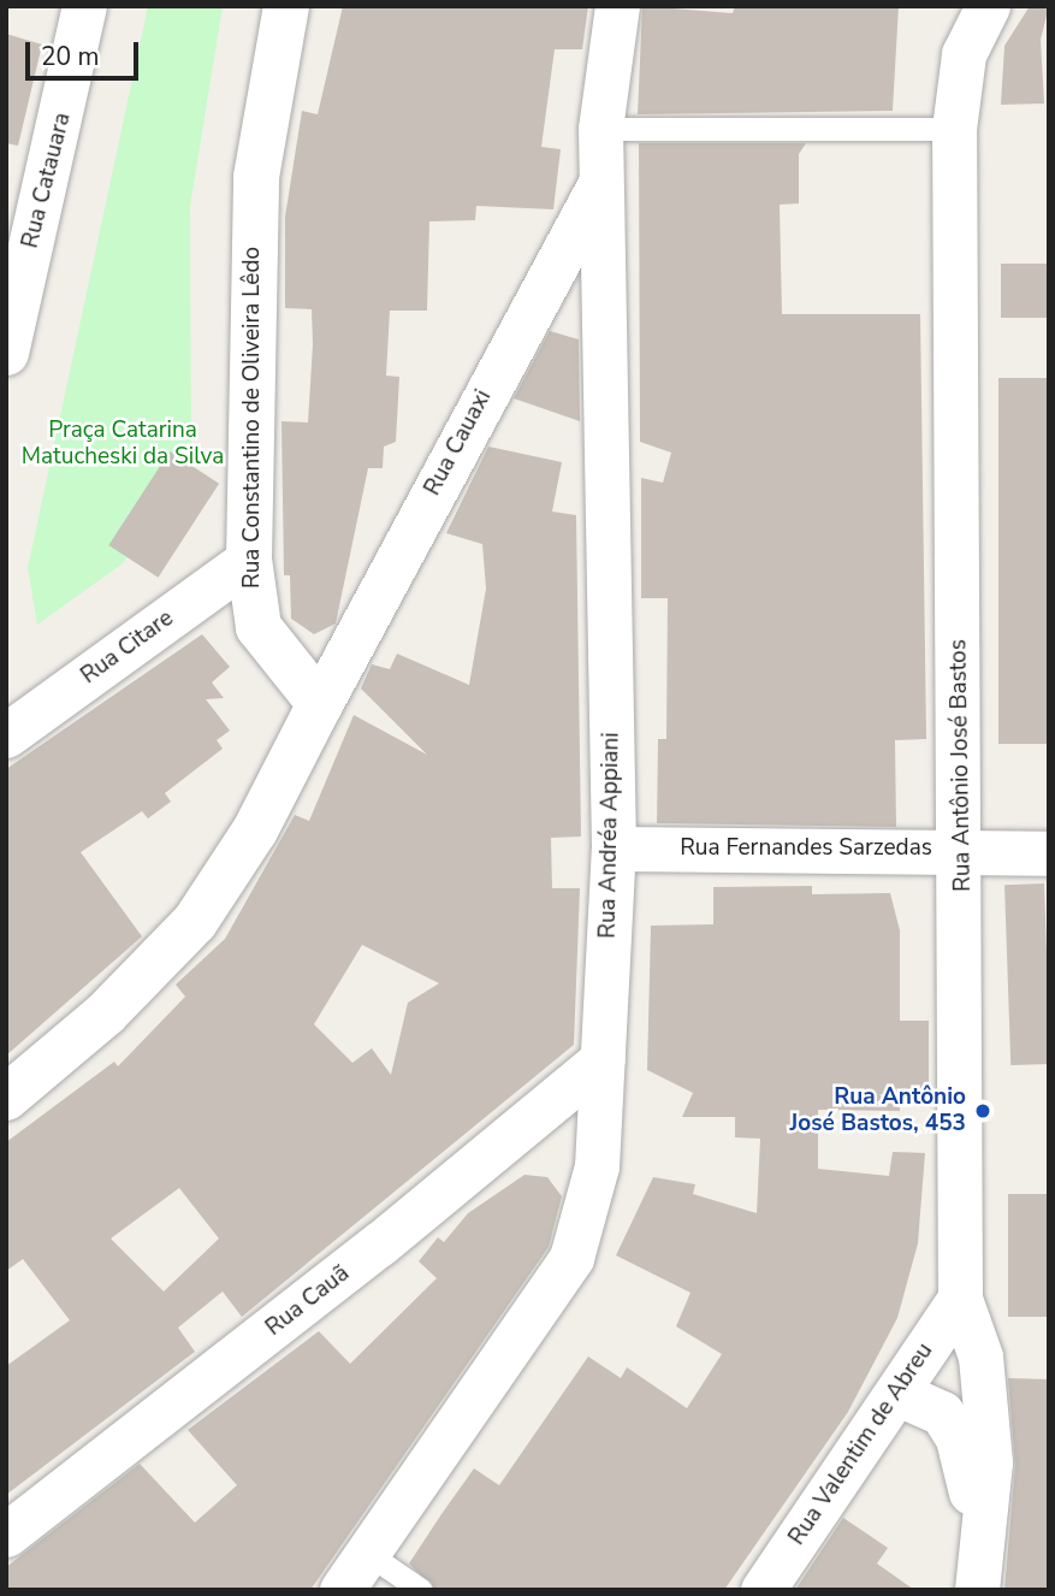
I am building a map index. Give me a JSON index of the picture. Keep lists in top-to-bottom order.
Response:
{
  "streets": {
    "street": [
      "Rua Catauara",
      "Rua Constantino de Oliveira Lêdo",
      "Rua Cauaxi",
      "Rua Citare",
      "Rua Antônio José Bastos",
      "Rua Andréa Appiani",
      "Rua Fernandes Sarzedas",
      "Rua Cauã",
      "Rua Valentim de Abreu"
    ]
  },
  "crossings": [
    ["Rua Constantino de Oliveira Lêdo", "Rua Cauaxi"],
    ["Rua Constantino de Oliveira Lêdo", "Rua Citare"],
    ["Rua Cauaxi", "Rua Andréa Appiani"],
    ["Rua Antônio José Bastos", "Rua Fernandes Sarzedas"],
    ["Rua Antônio José Bastos", "Rua Valentim de Abreu"],
    ["Rua Andréa Appiani", "Rua Fernandes Sarzedas"],
    ["Rua Andréa Appiani", "Rua Cauã"]
  ],
  "parks": ["Praça Catarina Matucheski da Silva"],
  "places": ["Rua Antônio José Bastos, 453"],
  "scale_bar": "20 m"
}
